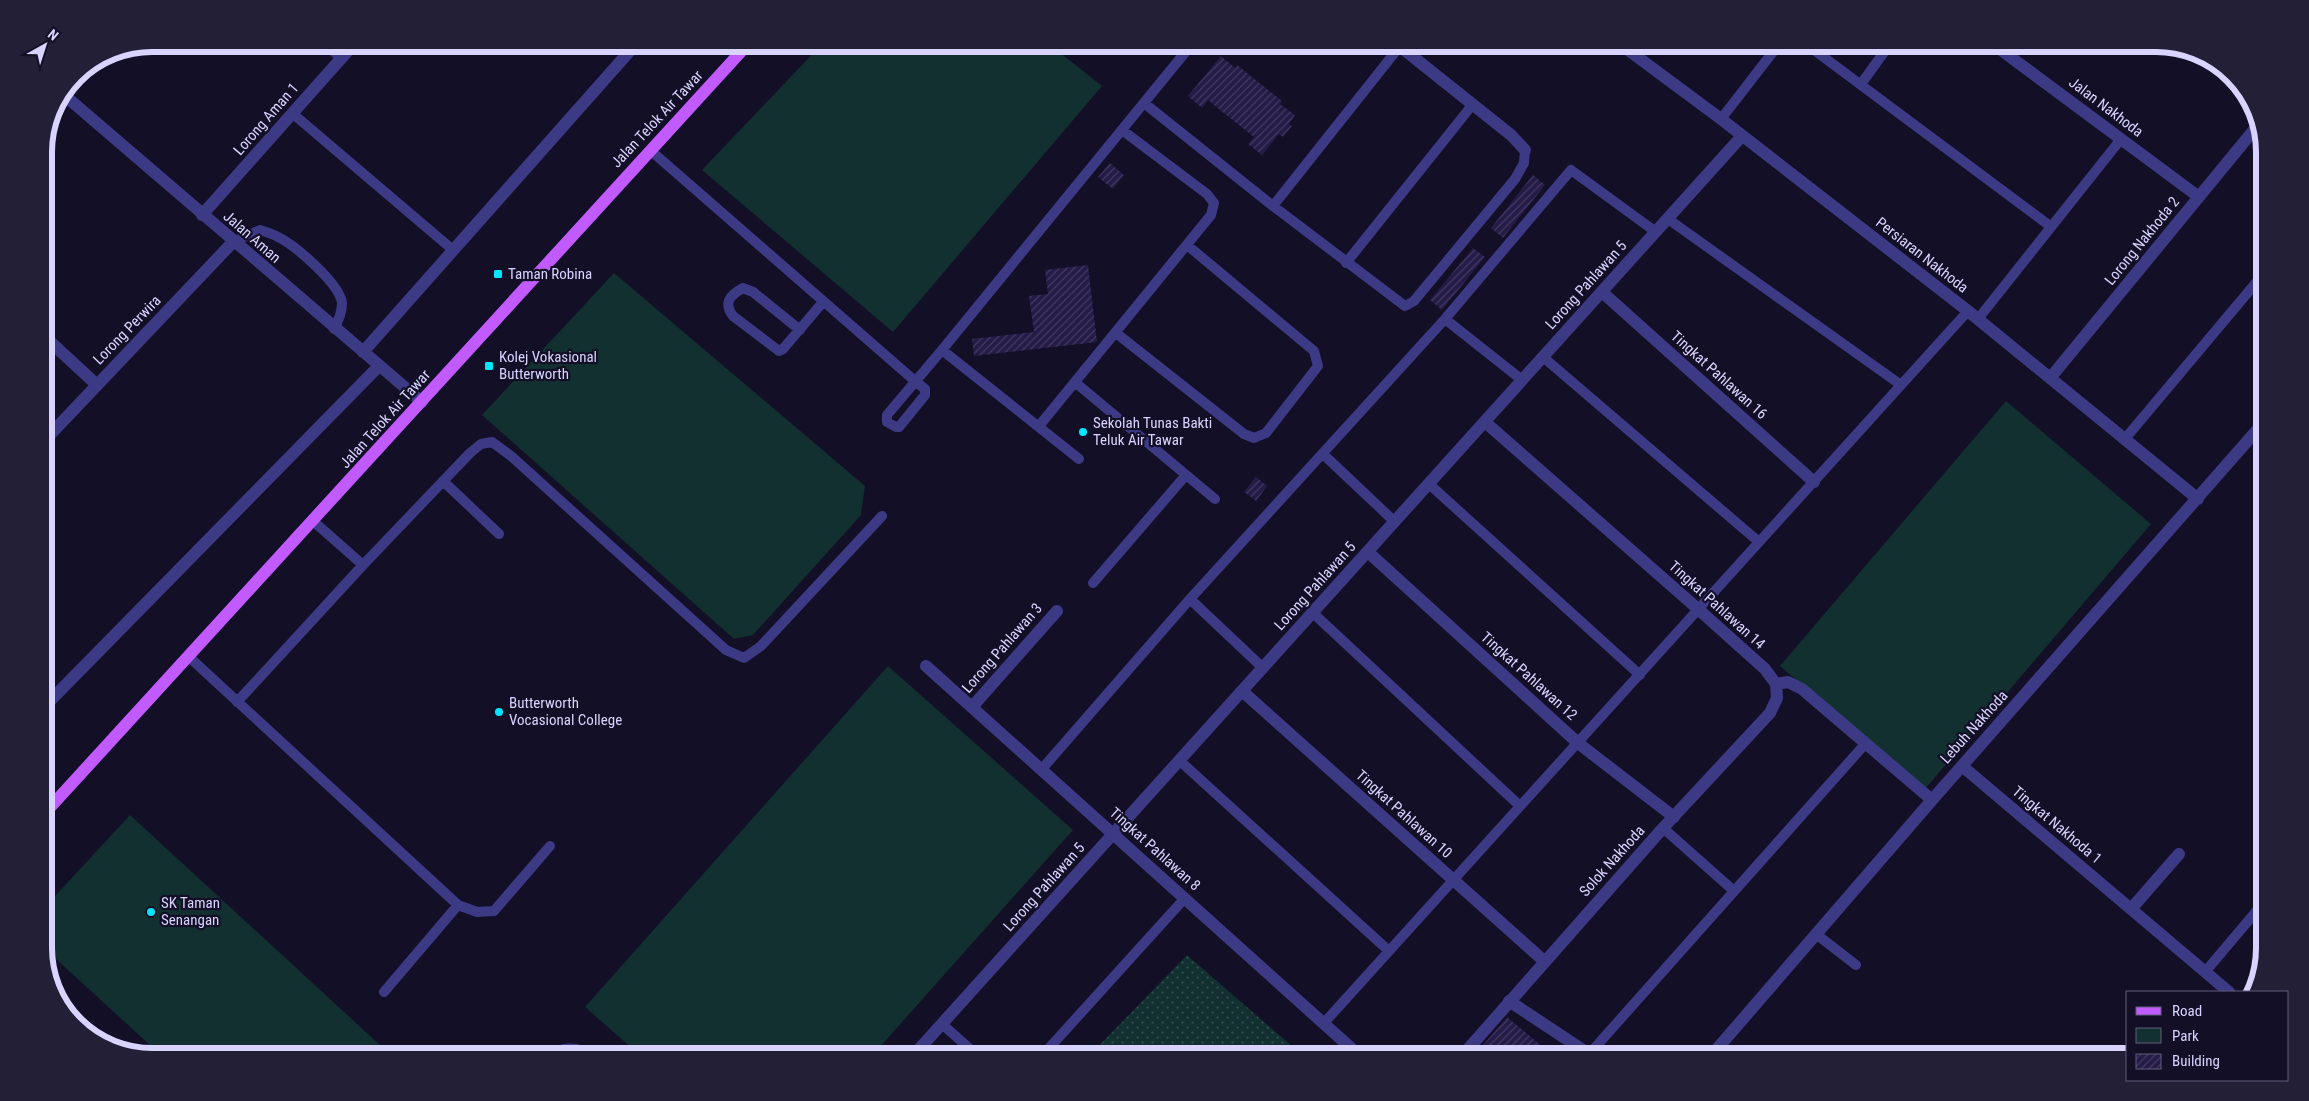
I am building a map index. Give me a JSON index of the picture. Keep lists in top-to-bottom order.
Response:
{
  "streets": {
    "main road": ["Jalan Telok Air Tawar"],
    "street": [
      "Jalan Nakhoda",
      "Lorong Aman 1",
      "Jalan Aman",
      "Lorong Nakhoda 2",
      "Persiaran Nakhoda",
      "Lorong Pahlawan 5",
      "Lorong Perwira",
      "Tingkat Pahlawan 16",
      "Tingkat Pahlawan 14",
      "Lorong Pahlawan 3",
      "Tingkat Pahlawan 12",
      "Lebuh Nakhoda",
      "Tingkat Pahlawan 10",
      "Tingkat Nakhoda 1",
      "Tingkat Pahlawan 8",
      "Solok Nakhoda"
    ]
  },
  "crossings": [
    ["Jalan Nakhoda", "Lorong Nakhoda 2"],
    ["Lorong Aman 1", "Jalan Aman"],
    ["Jalan Telok Air Tawar", "Jalan Aman"],
    ["Jalan Aman", "Lorong Perwira"],
    ["Lorong Nakhoda 2", "Persiaran Nakhoda"],
    ["Persiaran Nakhoda", "Lorong Pahlawan 5"],
    ["Persiaran Nakhoda", "Lebuh Nakhoda"],
    ["Lorong Pahlawan 5", "Tingkat Pahlawan 16"],
    ["Lorong Pahlawan 5", "Tingkat Pahlawan 14"],
    ["Lorong Pahlawan 5", "Tingkat Pahlawan 12"],
    ["Lorong Pahlawan 5", "Tingkat Pahlawan 10"],
    ["Lorong Pahlawan 5", "Tingkat Pahlawan 8"],
    ["Tingkat Pahlawan 14", "Solok Nakhoda"],
    ["Lorong Pahlawan 3", "Tingkat Pahlawan 8"],
    ["Tingkat Pahlawan 12", "Solok Nakhoda"],
    ["Lebuh Nakhoda", "Tingkat Nakhoda 1"],
    ["Tingkat Pahlawan 10", "Solok Nakhoda"]
  ],
  "places": {
    "transit": ["Taman Robina", "Kolej Vokasional Butterworth"],
    "other": ["Sekolah Tunas Bakti Teluk Air Tawar", "Butterworth Vocasional College", "SK Taman Senangan"]
  },
  "legend": ["Road", "Park", "Building"],
  "north": "top right"
}
